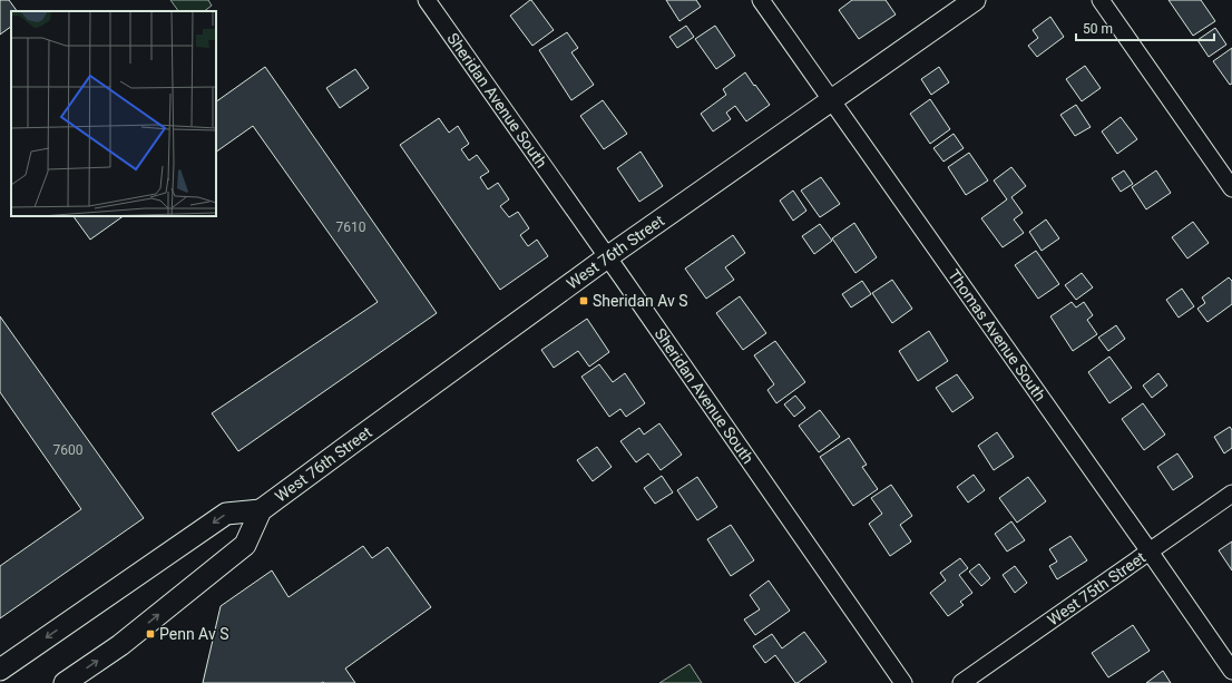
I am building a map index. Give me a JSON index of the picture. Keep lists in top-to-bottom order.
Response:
{
  "streets": {
    "street": [
      "Sheridan Avenue South",
      "West 76th Street",
      "Thomas Avenue South",
      "West 75th Street"
    ]
  },
  "crossings": [
    ["Sheridan Avenue South", "West 76th Street"],
    ["West 76th Street", "Thomas Avenue South"],
    ["Thomas Avenue South", "West 75th Street"]
  ],
  "places": {
    "transit": ["Sheridan Av S", "Penn Av S"]
  },
  "house_numbers": ["7610", "7600"],
  "scale_bar": "50 m"
}
